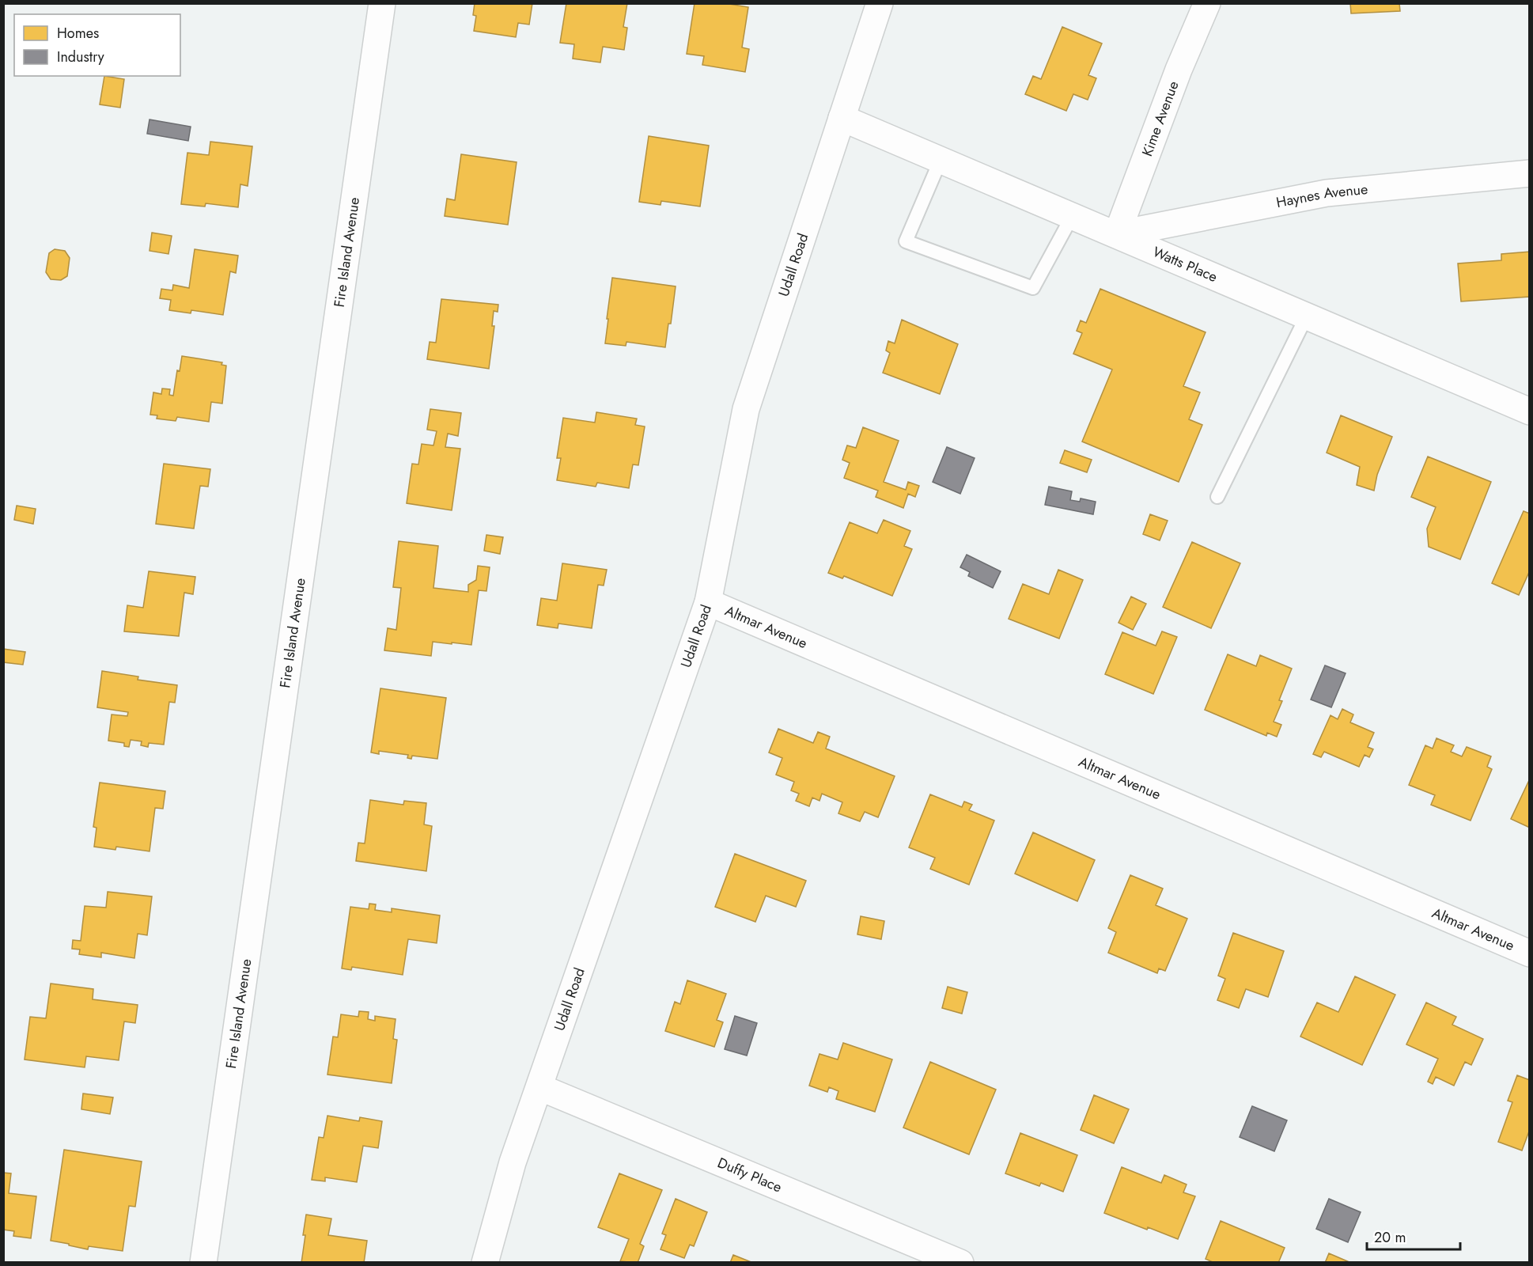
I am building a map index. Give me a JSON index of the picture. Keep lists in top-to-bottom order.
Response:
{
  "streets": {
    "street": [
      "Kime Avenue",
      "Haynes Avenue",
      "Fire Island Avenue",
      "Watts Place",
      "Udall Road",
      "Altmar Avenue",
      "Duffy Place"
    ]
  },
  "crossings": [
    ["Kime Avenue", "Haynes Avenue"],
    ["Kime Avenue", "Watts Place"],
    ["Haynes Avenue", "Watts Place"],
    ["Watts Place", "Udall Road"],
    ["Udall Road", "Altmar Avenue"],
    ["Udall Road", "Duffy Place"]
  ],
  "legend": ["Homes", "Industry"],
  "scale_bar": "20 m"
}
